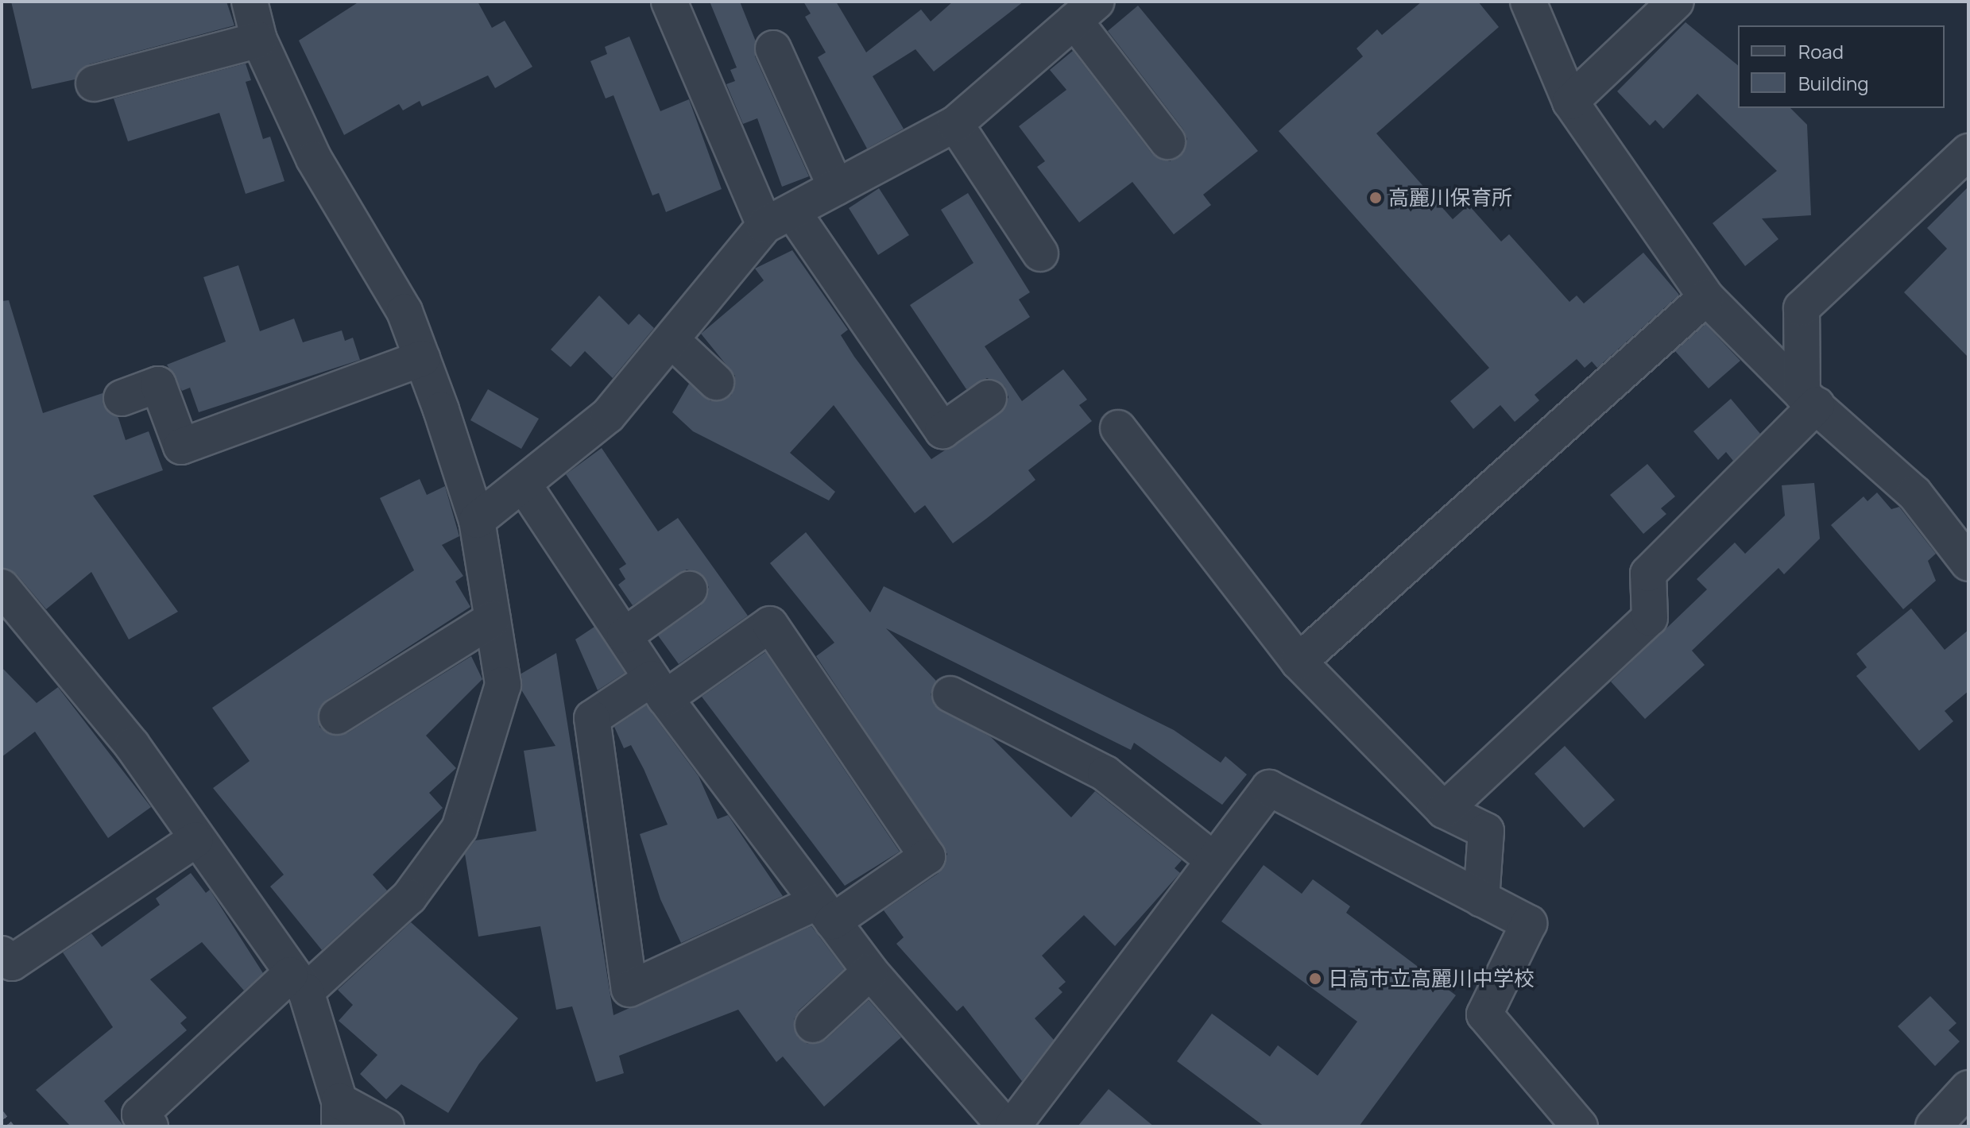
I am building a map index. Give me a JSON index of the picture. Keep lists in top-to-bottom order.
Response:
{
  "places": ["高麗川保育所", "日高市立高麗川中学校"],
  "legend": ["Road", "Building"]
}
